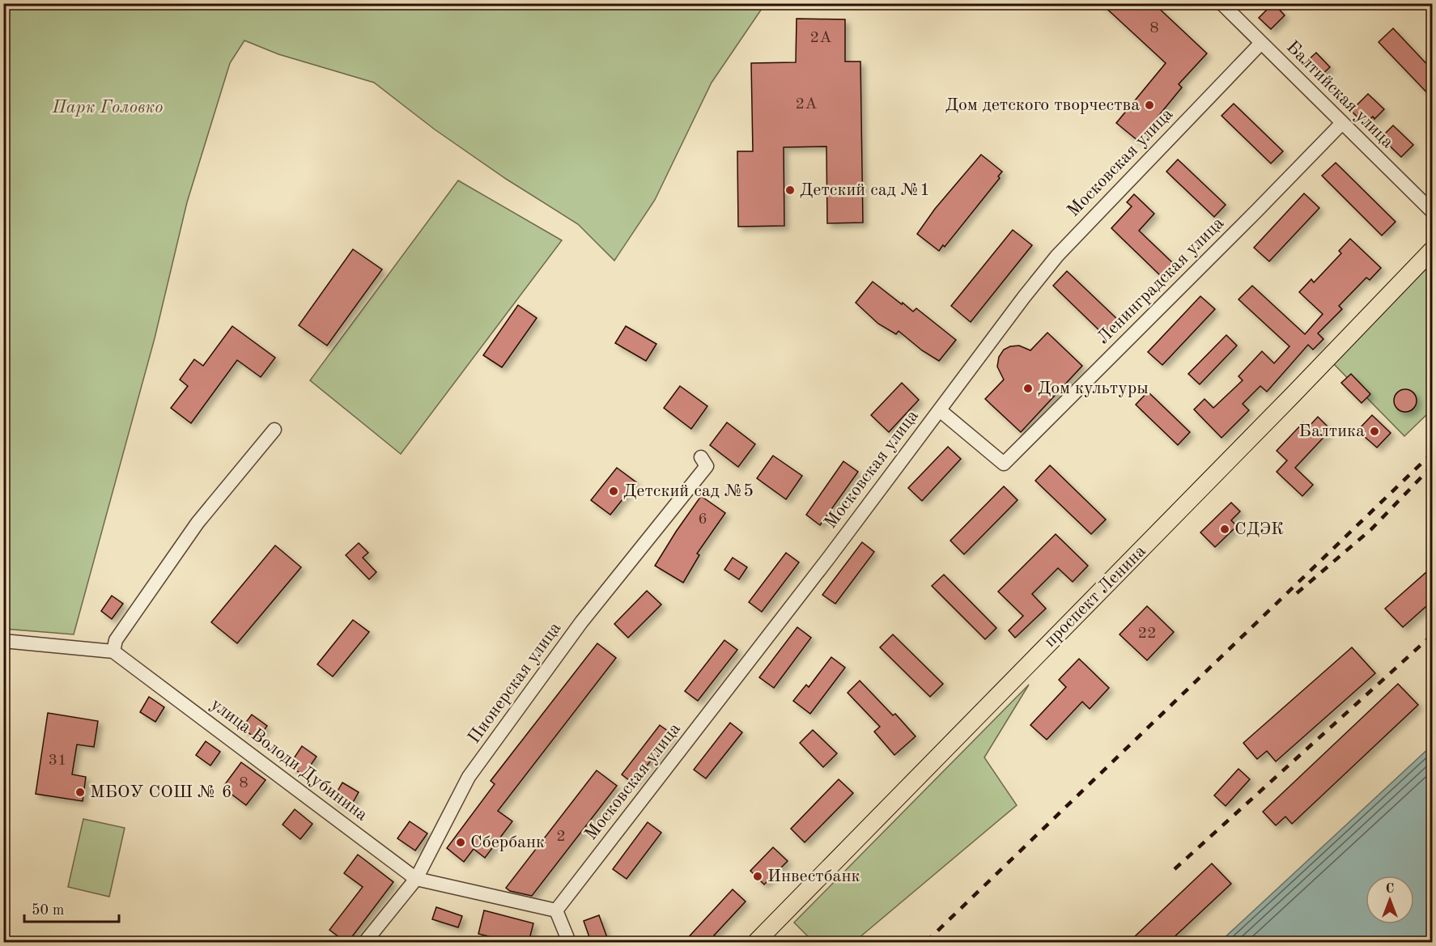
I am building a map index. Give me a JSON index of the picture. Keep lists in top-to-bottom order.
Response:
{
  "streets": {
    "main road": ["проспект Ленина"],
    "street": [
      "Балтийская улица",
      "Московская улица",
      "Ленинградская улица",
      "Пионерская улица",
      "улица Володи Дубинина"
    ]
  },
  "crossings": [
    ["Балтийская улица", "Московская улица"],
    ["Балтийская улица", "Ленинградская улица"],
    ["Московская улица", "Ленинградская улица"],
    ["Московская улица", "улица Володи Дубинина"],
    ["Пионерская улица", "улица Володи Дубинина"]
  ],
  "parks": ["Парк Головко"],
  "places": [
    "Дом детского творчества",
    "Детский сад №1",
    "Дом культуры",
    "Балтика",
    "Детский сад №5",
    "СДЭК",
    "МБОУ СОШ № 6",
    "Сбербанк",
    "Инвестбанк"
  ],
  "house_numbers": [
    "8",
    "2А",
    "2А",
    "6",
    "22",
    "31",
    "8",
    "2"
  ],
  "scale_bar": "50 m",
  "north": "top"
}
